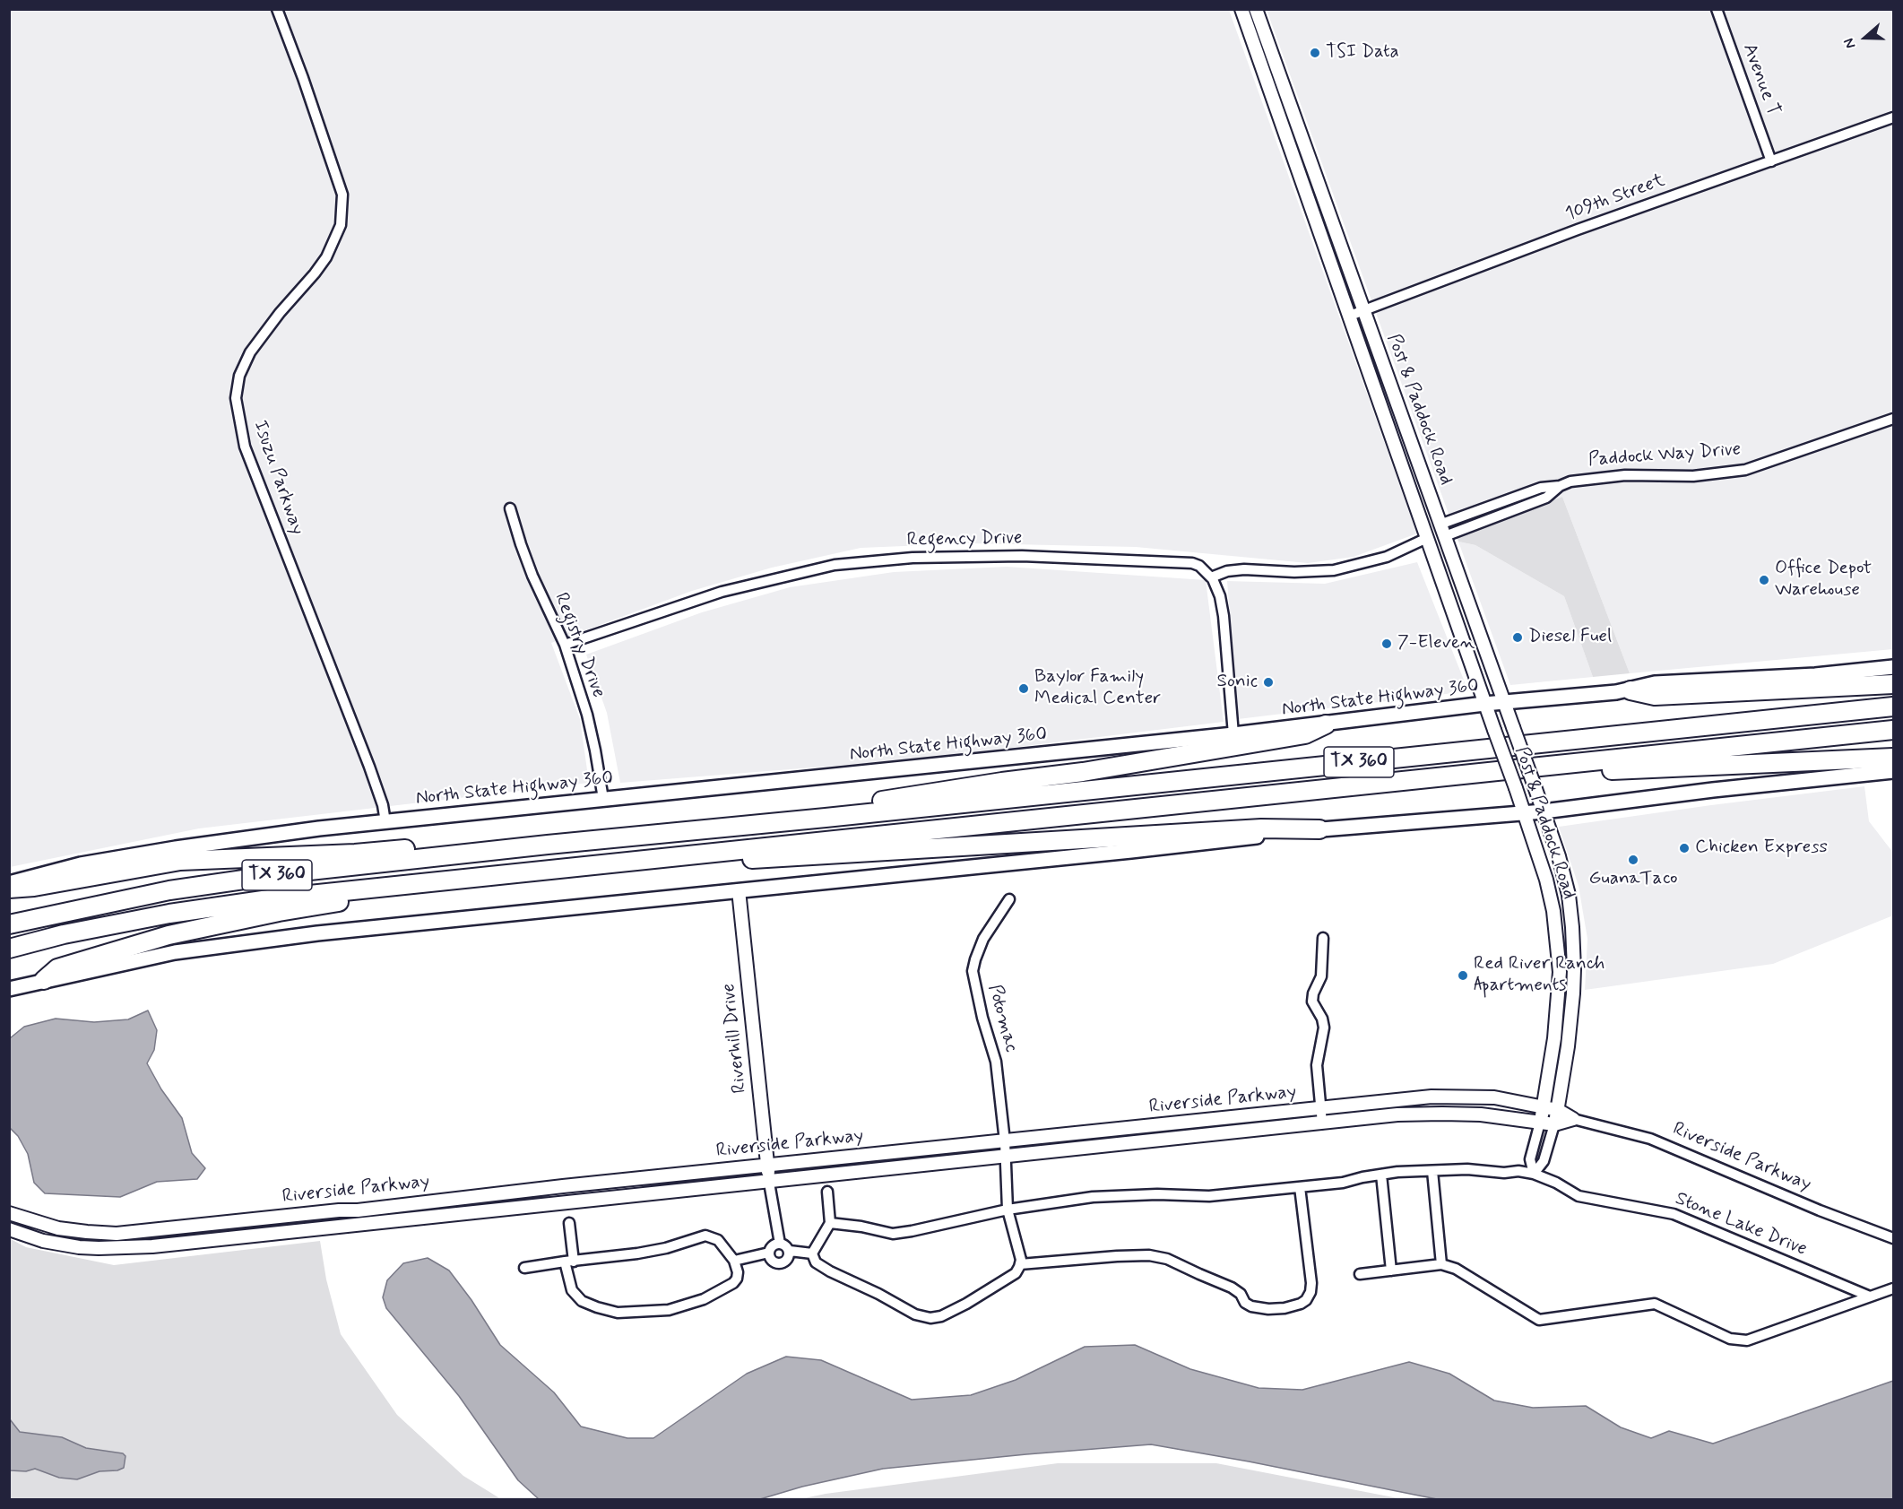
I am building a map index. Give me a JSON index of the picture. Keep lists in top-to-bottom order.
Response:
{
  "streets": {
    "highway": ["TX 360"],
    "main road": ["North State Highway 360"],
    "street": [
      "Avenue T",
      "109th Street",
      "Post & Paddock Road",
      "Paddock Way Drive",
      "Isuzu Parkway",
      "Regency Drive",
      "Registry Drive",
      "Potomac",
      "Riverhill Drive",
      "Riverside Parkway",
      "Stone Lake Drive"
    ]
  },
  "crossings": [
    ["Avenue T", "109th Street"],
    ["109th Street", "Post & Paddock Road"],
    ["Post & Paddock Road", "Paddock Way Drive"],
    ["Post & Paddock Road", "North State Highway 360"],
    ["Post & Paddock Road", "Riverside Parkway"],
    ["Post & Paddock Road", "Stone Lake Drive"],
    ["Paddock Way Drive", "Regency Drive"],
    ["Isuzu Parkway", "North State Highway 360"],
    ["Regency Drive", "Registry Drive"],
    ["Registry Drive", "North State Highway 360"],
    ["Potomac", "Riverside Parkway"],
    ["Potomac", "Stone Lake Drive"],
    ["Riverhill Drive", "Riverside Parkway"]
  ],
  "places": [
    "TSI Data",
    "Office Depot Warehouse",
    "Diesel Fuel",
    "7-Eleven",
    "Sonic",
    "Baylor Family Medical Center",
    "Chicken Express",
    "GuanaTaco",
    "Red River Ranch Apartments"
  ],
  "north": "left"
}
